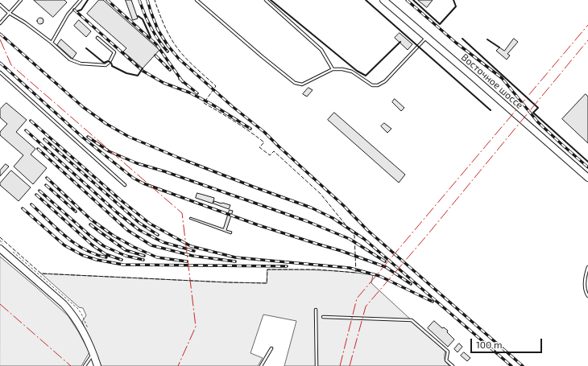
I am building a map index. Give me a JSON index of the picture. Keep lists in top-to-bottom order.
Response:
{
  "streets": {
    "main road": ["Восточное шоссе"]
  },
  "scale_bar": "100 m"
}
